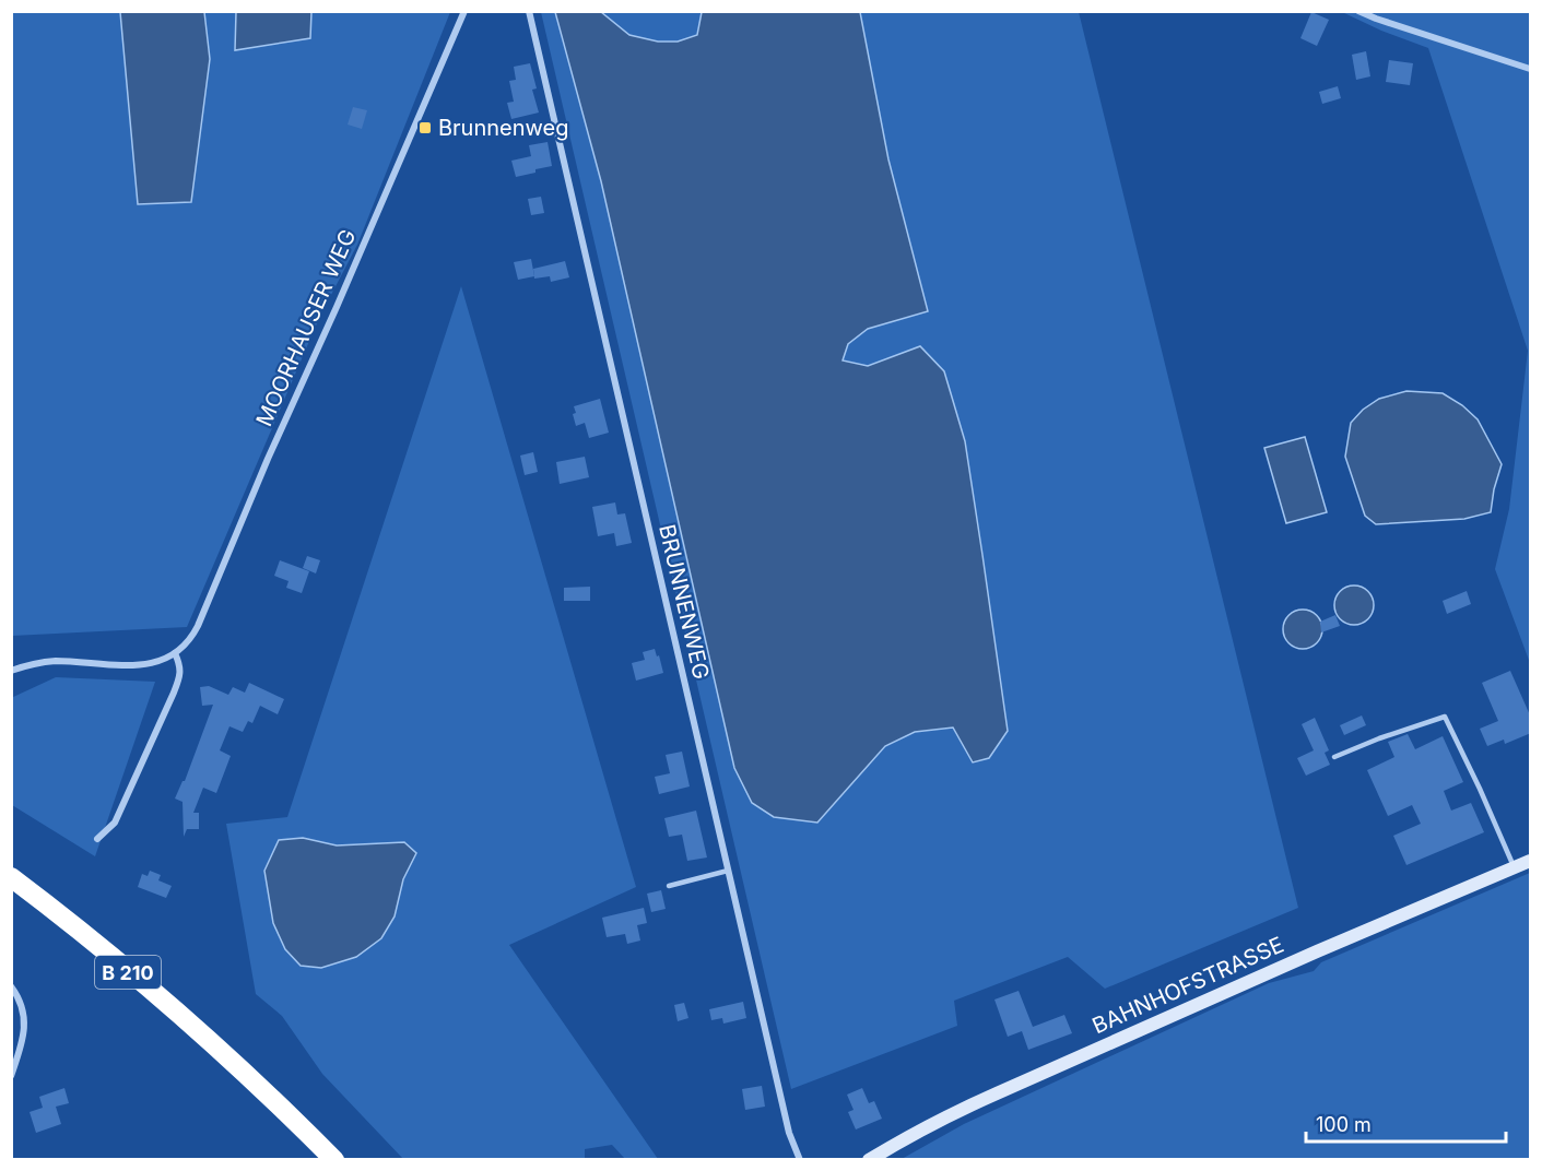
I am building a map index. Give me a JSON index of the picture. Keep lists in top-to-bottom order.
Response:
{
  "streets": {
    "highway": ["B 210"],
    "street": ["MOORHAUSER WEG", "BRUNNENWEG", "BAHNHOFSTRASSE"]
  },
  "places": {
    "transit": ["Brunnenweg"]
  },
  "scale_bar": "100 m"
}
